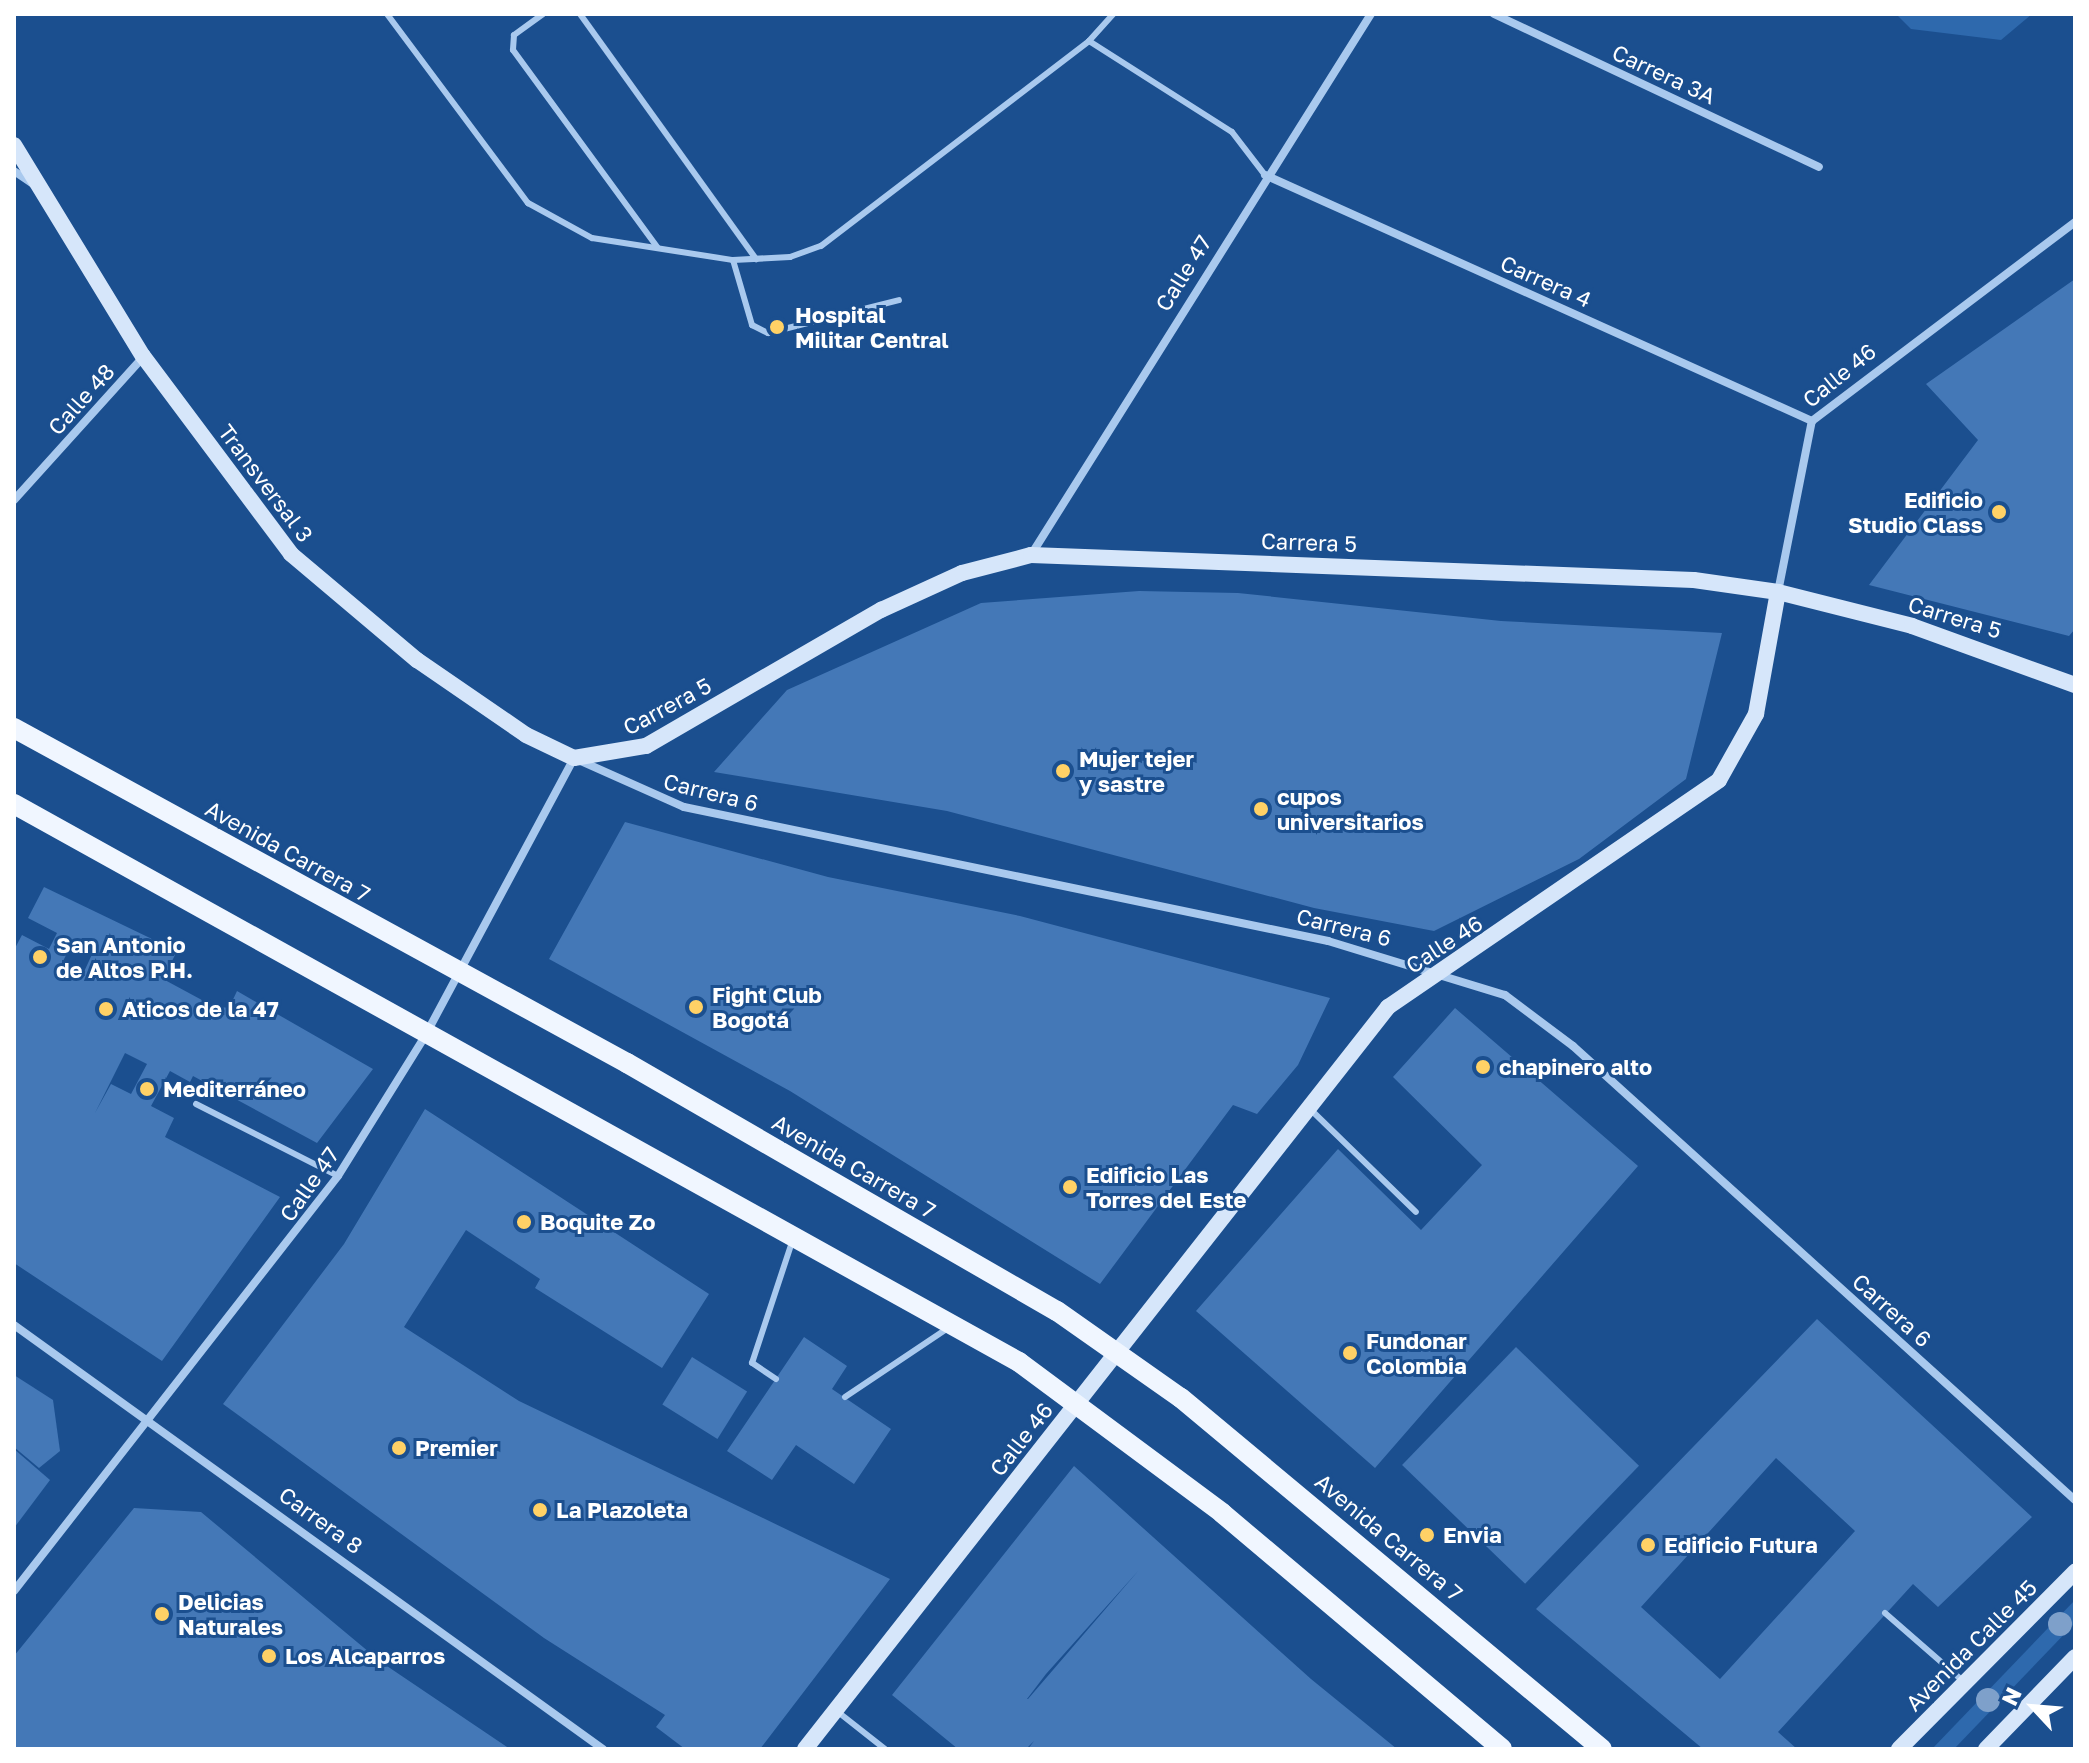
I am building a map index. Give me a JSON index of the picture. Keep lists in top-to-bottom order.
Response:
{
  "streets": {
    "main road": ["Avenida Carrera 7"],
    "street": [
      "Carrera 3A",
      "Calle 47",
      "Carrera 4",
      "Calle 46",
      "Calle 48",
      "Transversal 3",
      "Carrera 5",
      "Carrera 6",
      "Carrera 8",
      "Avenida Calle 45"
    ]
  },
  "crossings": [
    ["Calle 47", "Carrera 4"],
    ["Calle 47", "Transversal 3"],
    ["Calle 47", "Carrera 5"],
    ["Calle 47", "Carrera 6"],
    ["Calle 47", "Avenida Carrera 7"],
    ["Calle 47", "Carrera 8"],
    ["Carrera 4", "Calle 46"],
    ["Calle 46", "Carrera 5"],
    ["Calle 46", "Carrera 6"],
    ["Calle 46", "Avenida Carrera 7"],
    ["Calle 48", "Transversal 3"],
    ["Transversal 3", "Carrera 5"],
    ["Transversal 3", "Carrera 6"],
    ["Carrera 5", "Carrera 6"]
  ],
  "places": [
    "Hospital Militar Central",
    "Edificio Studio Class",
    "Mujer tejer y sastre",
    "cupos universitarios",
    "San Antonio de Altos P.H.",
    "Fight Club Bogotá",
    "Aticos de la 47",
    "chapinero alto",
    "Mediterráneo",
    "Edificio Las Torres del Este",
    "Boquite Zo",
    "Fundonar Colombia",
    "Premier",
    "La Plazoleta",
    "Envia",
    "Edificio Futura",
    "Delicias Naturales",
    "Los Alcaparros"
  ],
  "north": "top left"
}
